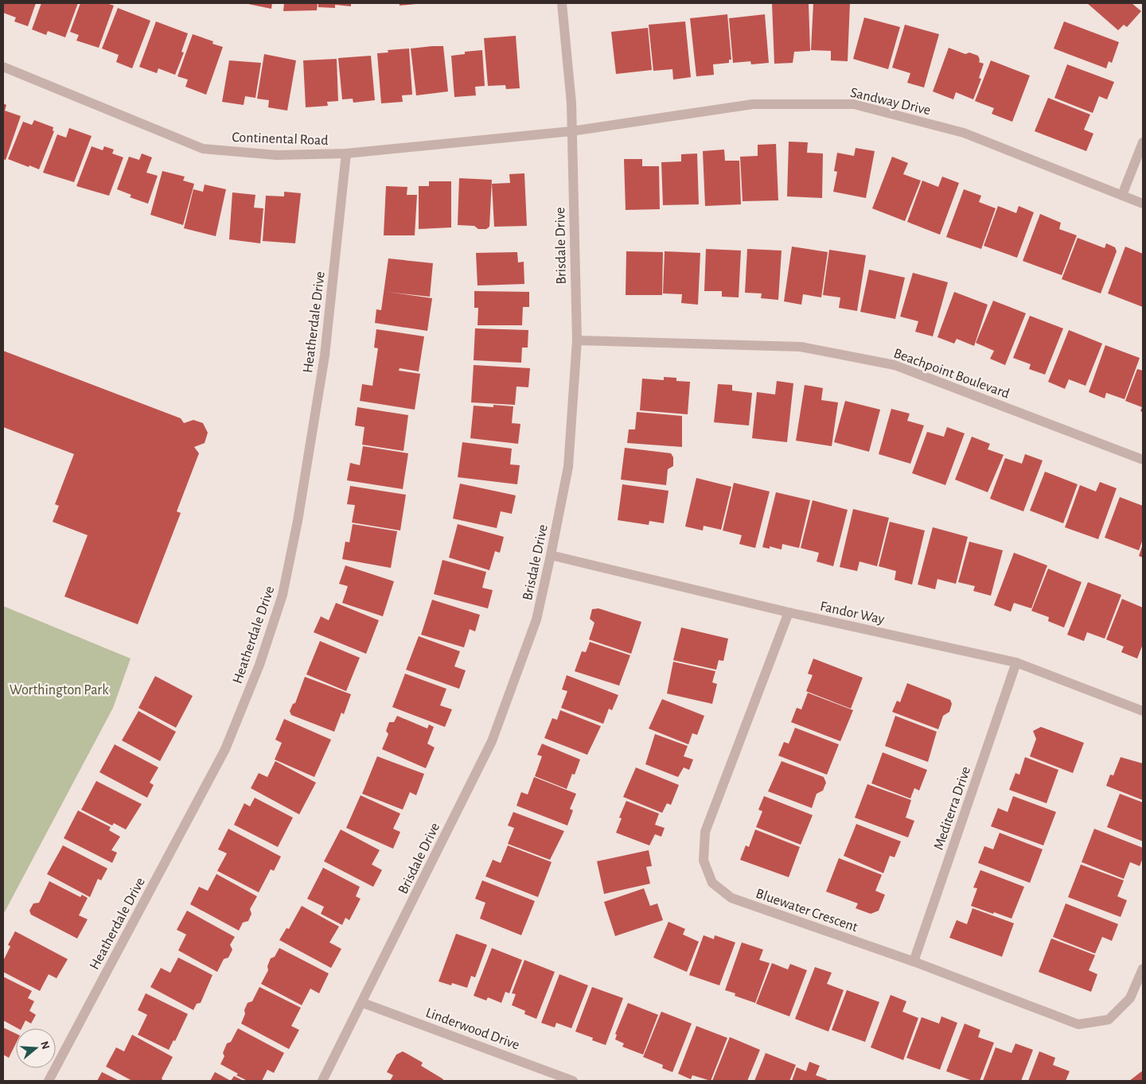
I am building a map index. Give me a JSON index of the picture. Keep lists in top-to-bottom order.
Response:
{
  "streets": {
    "street": [
      "Sandway Drive",
      "Continental Road",
      "Brisdale Drive",
      "Heatherdale Drive",
      "Beachpoint Boulevard",
      "Fandor Way",
      "Mediterra Drive",
      "Bluewater Crescent",
      "Linderwood Drive"
    ]
  },
  "crossings": [
    ["Sandway Drive", "Continental Road"],
    ["Sandway Drive", "Brisdale Drive"],
    ["Continental Road", "Brisdale Drive"],
    ["Continental Road", "Heatherdale Drive"],
    ["Brisdale Drive", "Beachpoint Boulevard"],
    ["Brisdale Drive", "Fandor Way"],
    ["Brisdale Drive", "Linderwood Drive"],
    ["Fandor Way", "Mediterra Drive"],
    ["Fandor Way", "Bluewater Crescent"],
    ["Mediterra Drive", "Bluewater Crescent"]
  ],
  "parks": ["Worthington Park"],
  "north": "right"
}
